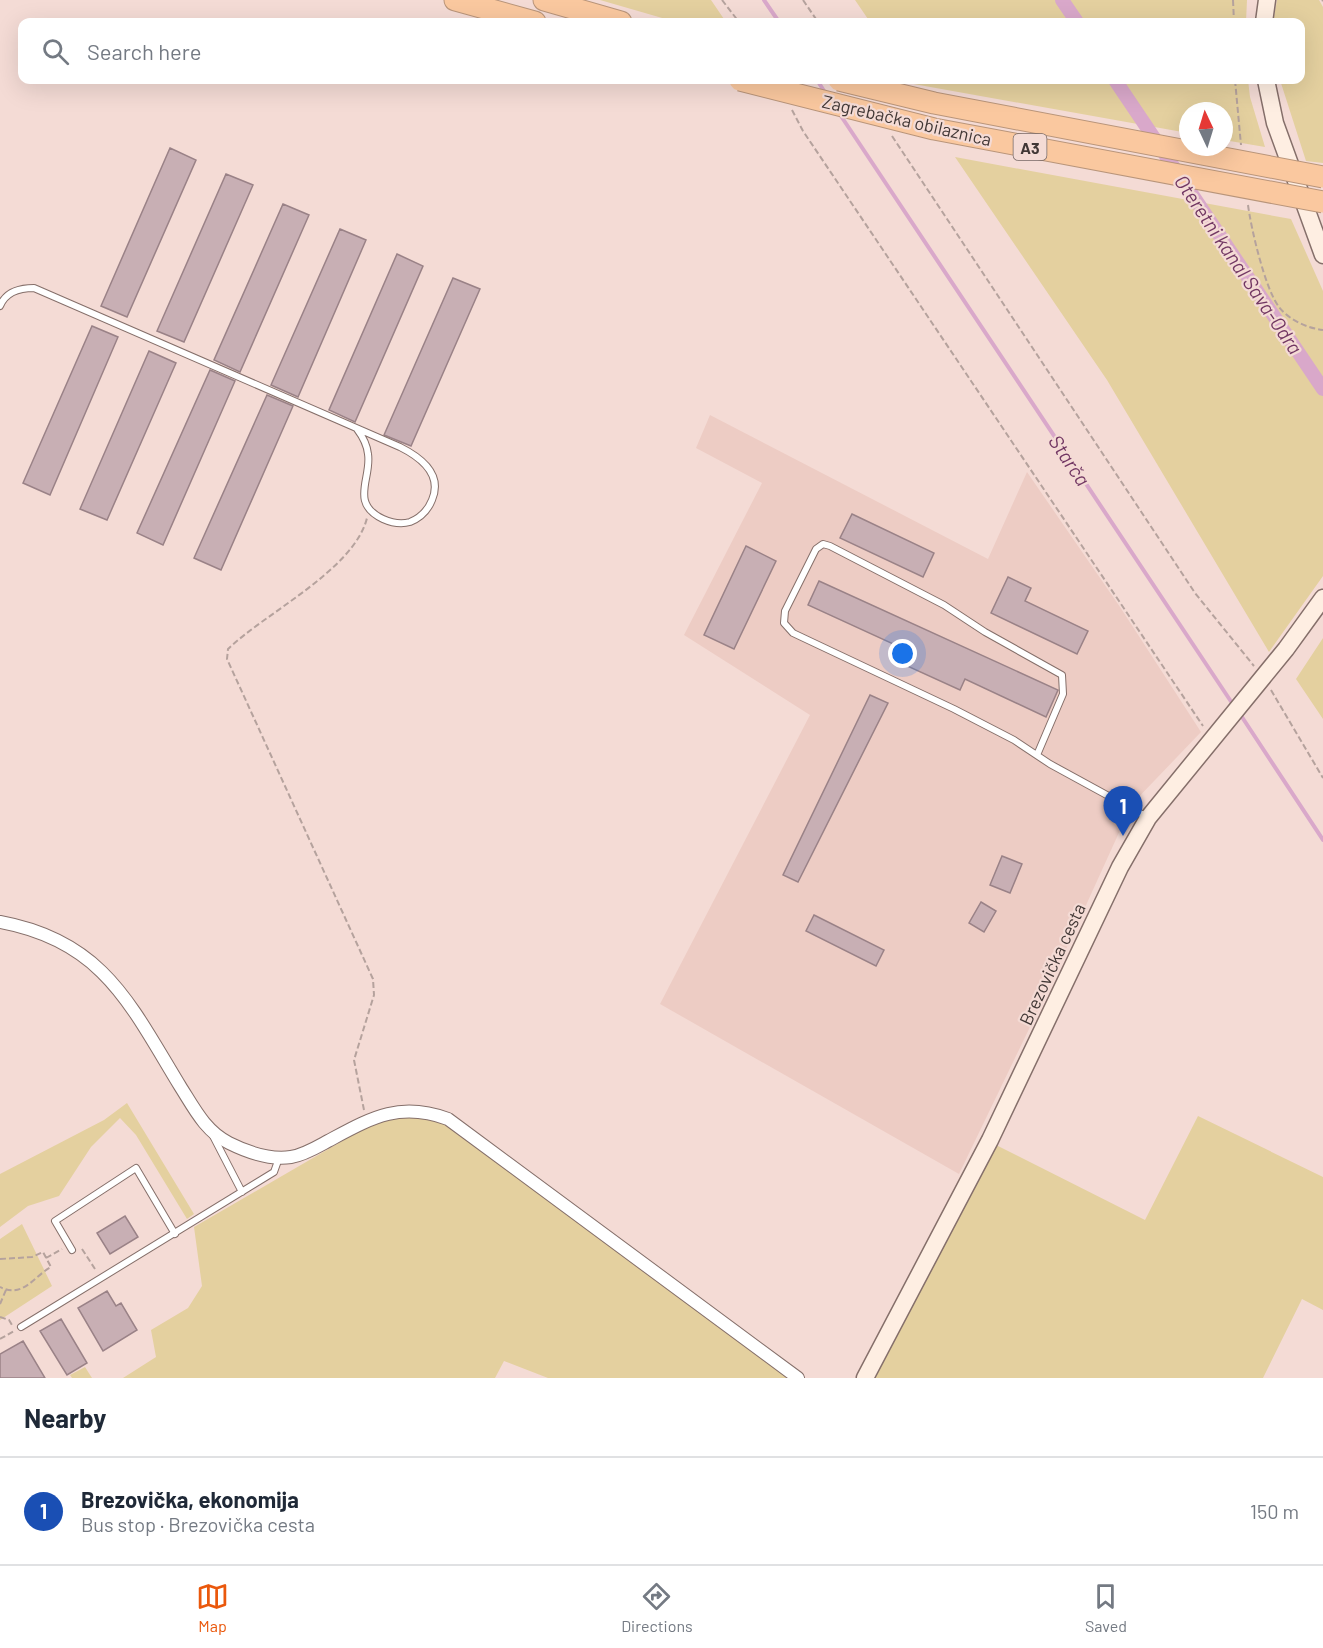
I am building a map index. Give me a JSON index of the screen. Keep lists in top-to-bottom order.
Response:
{
  "streets": {
    "highway": ["Zagrebačka obilaznica", "A3"],
    "main road": ["Brezovička cesta"]
  },
  "water": ["Oteretni kanal Sava-Odra", "Starča"],
  "north": "top",
  "page": {
    "search": "Search here",
    "pins": "1",
    "heading": "Nearby",
    "list": [
      {
        "mark": "1",
        "name": "Brezovička, ekonomija",
        "note": "Bus stop · Brezovička cesta",
        "value": "150 m"
      }
    ],
    "nav": ["Map", "Directions", "Saved"]
  }
}
